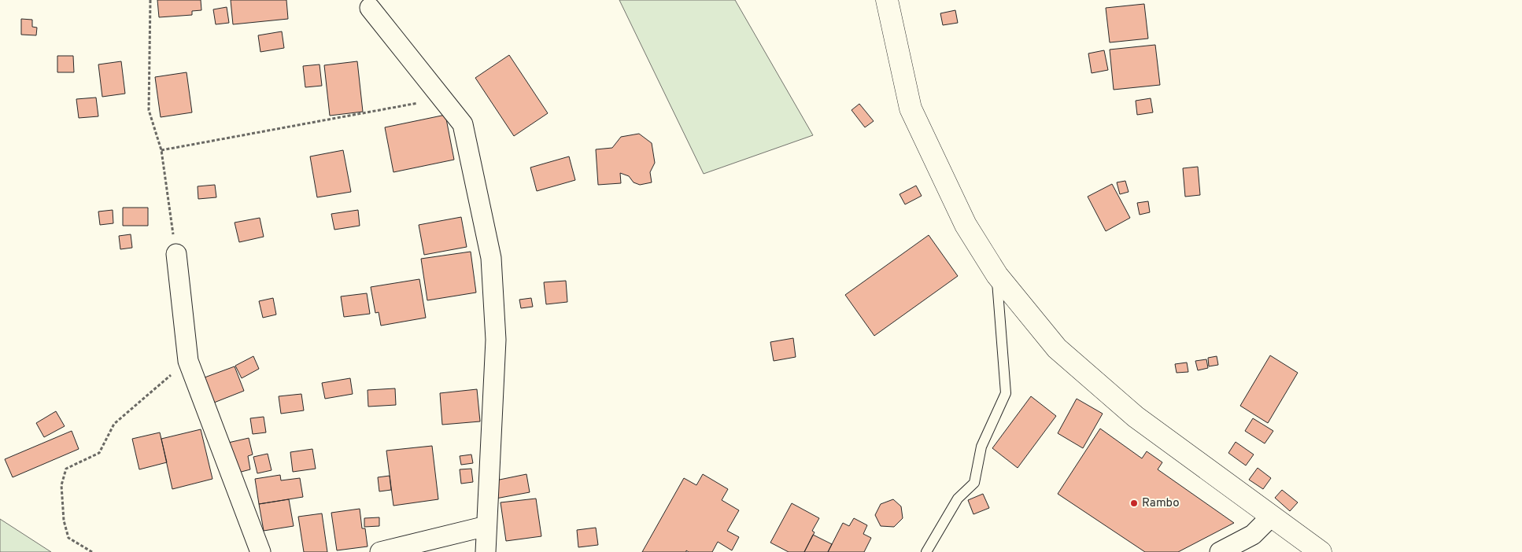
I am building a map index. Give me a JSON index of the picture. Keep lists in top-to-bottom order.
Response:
{
  "places": ["Rambo"]
}
